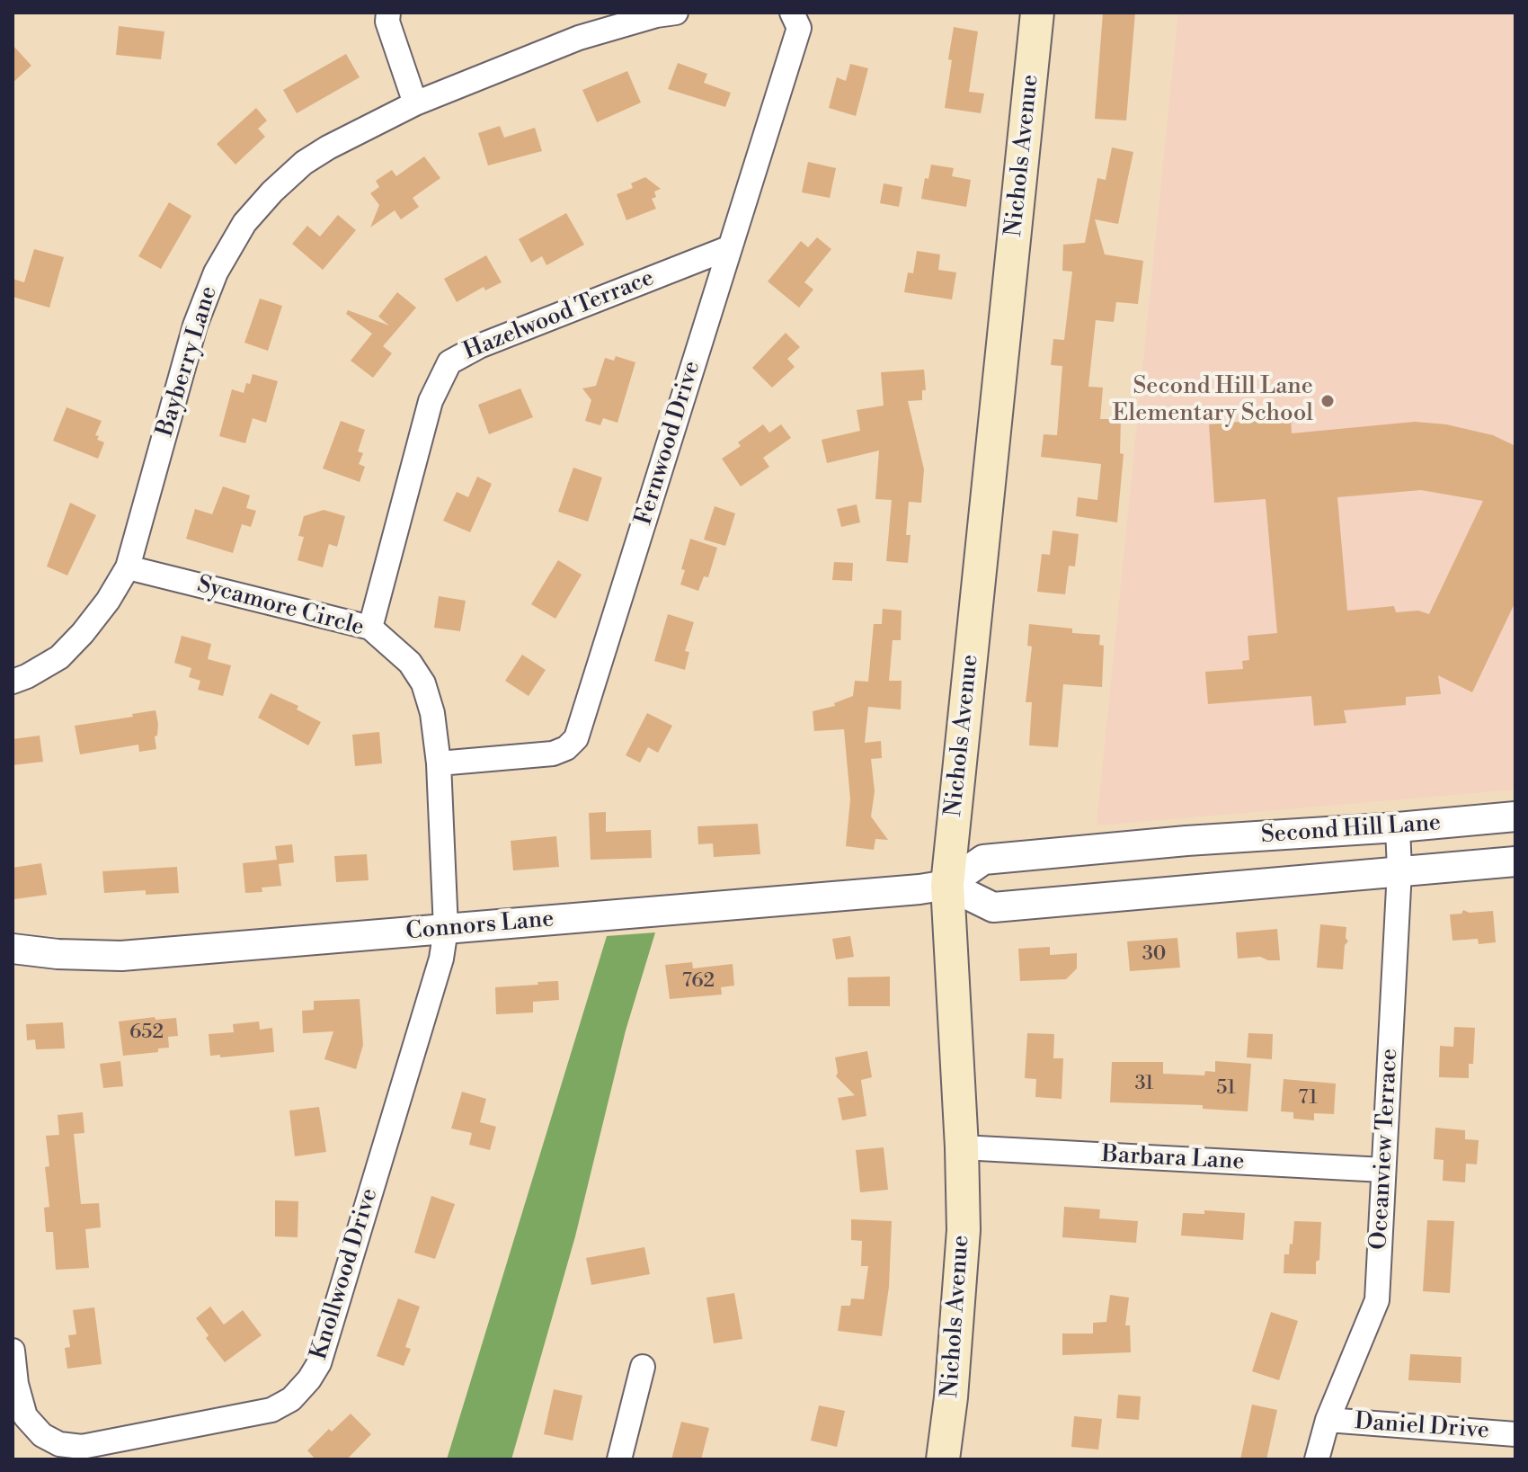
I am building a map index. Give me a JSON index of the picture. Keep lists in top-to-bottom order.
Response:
{
  "streets": {
    "main road": ["Nichols Avenue"],
    "street": [
      "Hazelwood Terrace",
      "Bayberry Lane",
      "Fernwood Drive",
      "Sycamore Circle",
      "Second Hill Lane",
      "Connors Lane",
      "Oceanview Terrace",
      "Barbara Lane",
      "Knollwood Drive",
      "Daniel Drive"
    ]
  },
  "crossings": [
    ["Nichols Avenue", "Second Hill Lane"],
    ["Nichols Avenue", "Connors Lane"],
    ["Nichols Avenue", "Barbara Lane"],
    ["Hazelwood Terrace", "Fernwood Drive"],
    ["Hazelwood Terrace", "Sycamore Circle"],
    ["Bayberry Lane", "Sycamore Circle"],
    ["Fernwood Drive", "Sycamore Circle"],
    ["Sycamore Circle", "Connors Lane"],
    ["Sycamore Circle", "Knollwood Drive"],
    ["Second Hill Lane", "Connors Lane"],
    ["Second Hill Lane", "Oceanview Terrace"],
    ["Connors Lane", "Knollwood Drive"],
    ["Oceanview Terrace", "Barbara Lane"],
    ["Oceanview Terrace", "Daniel Drive"]
  ],
  "places": ["Second Hill Lane Elementary School"],
  "house_numbers": [
    "30",
    "762",
    "652",
    "31",
    "51",
    "71"
  ]
}
